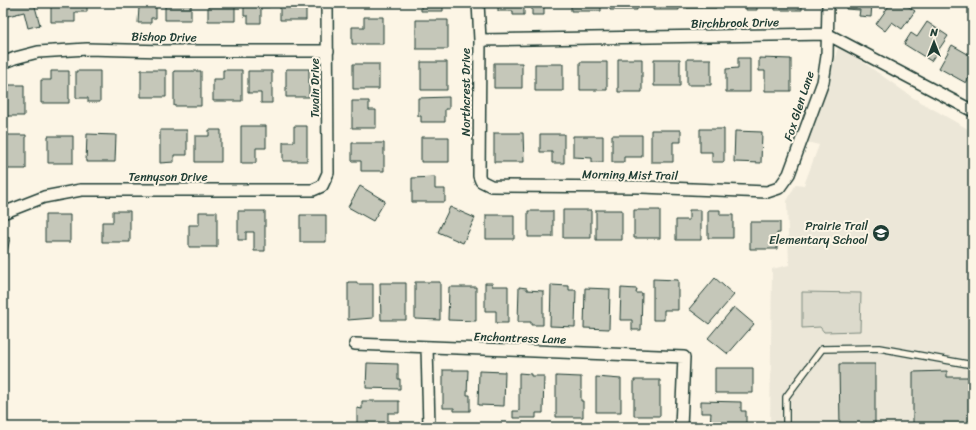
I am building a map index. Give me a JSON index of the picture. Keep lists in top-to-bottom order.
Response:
{
  "streets": {
    "street": [
      "Birchbrook Drive",
      "Bishop Drive",
      "Twain Drive",
      "Northcrest Drive",
      "Fox Glen Lane",
      "Morning Mist Trail",
      "Tennyson Drive",
      "Enchantress Lane"
    ]
  },
  "crossings": [
    ["Birchbrook Drive", "Northcrest Drive"],
    ["Birchbrook Drive", "Fox Glen Lane"],
    ["Bishop Drive", "Twain Drive"],
    ["Twain Drive", "Tennyson Drive"],
    ["Northcrest Drive", "Morning Mist Trail"],
    ["Fox Glen Lane", "Morning Mist Trail"]
  ],
  "places": {
    "school or university": ["Prairie Trail Elementary School"]
  },
  "north": "top"
}
